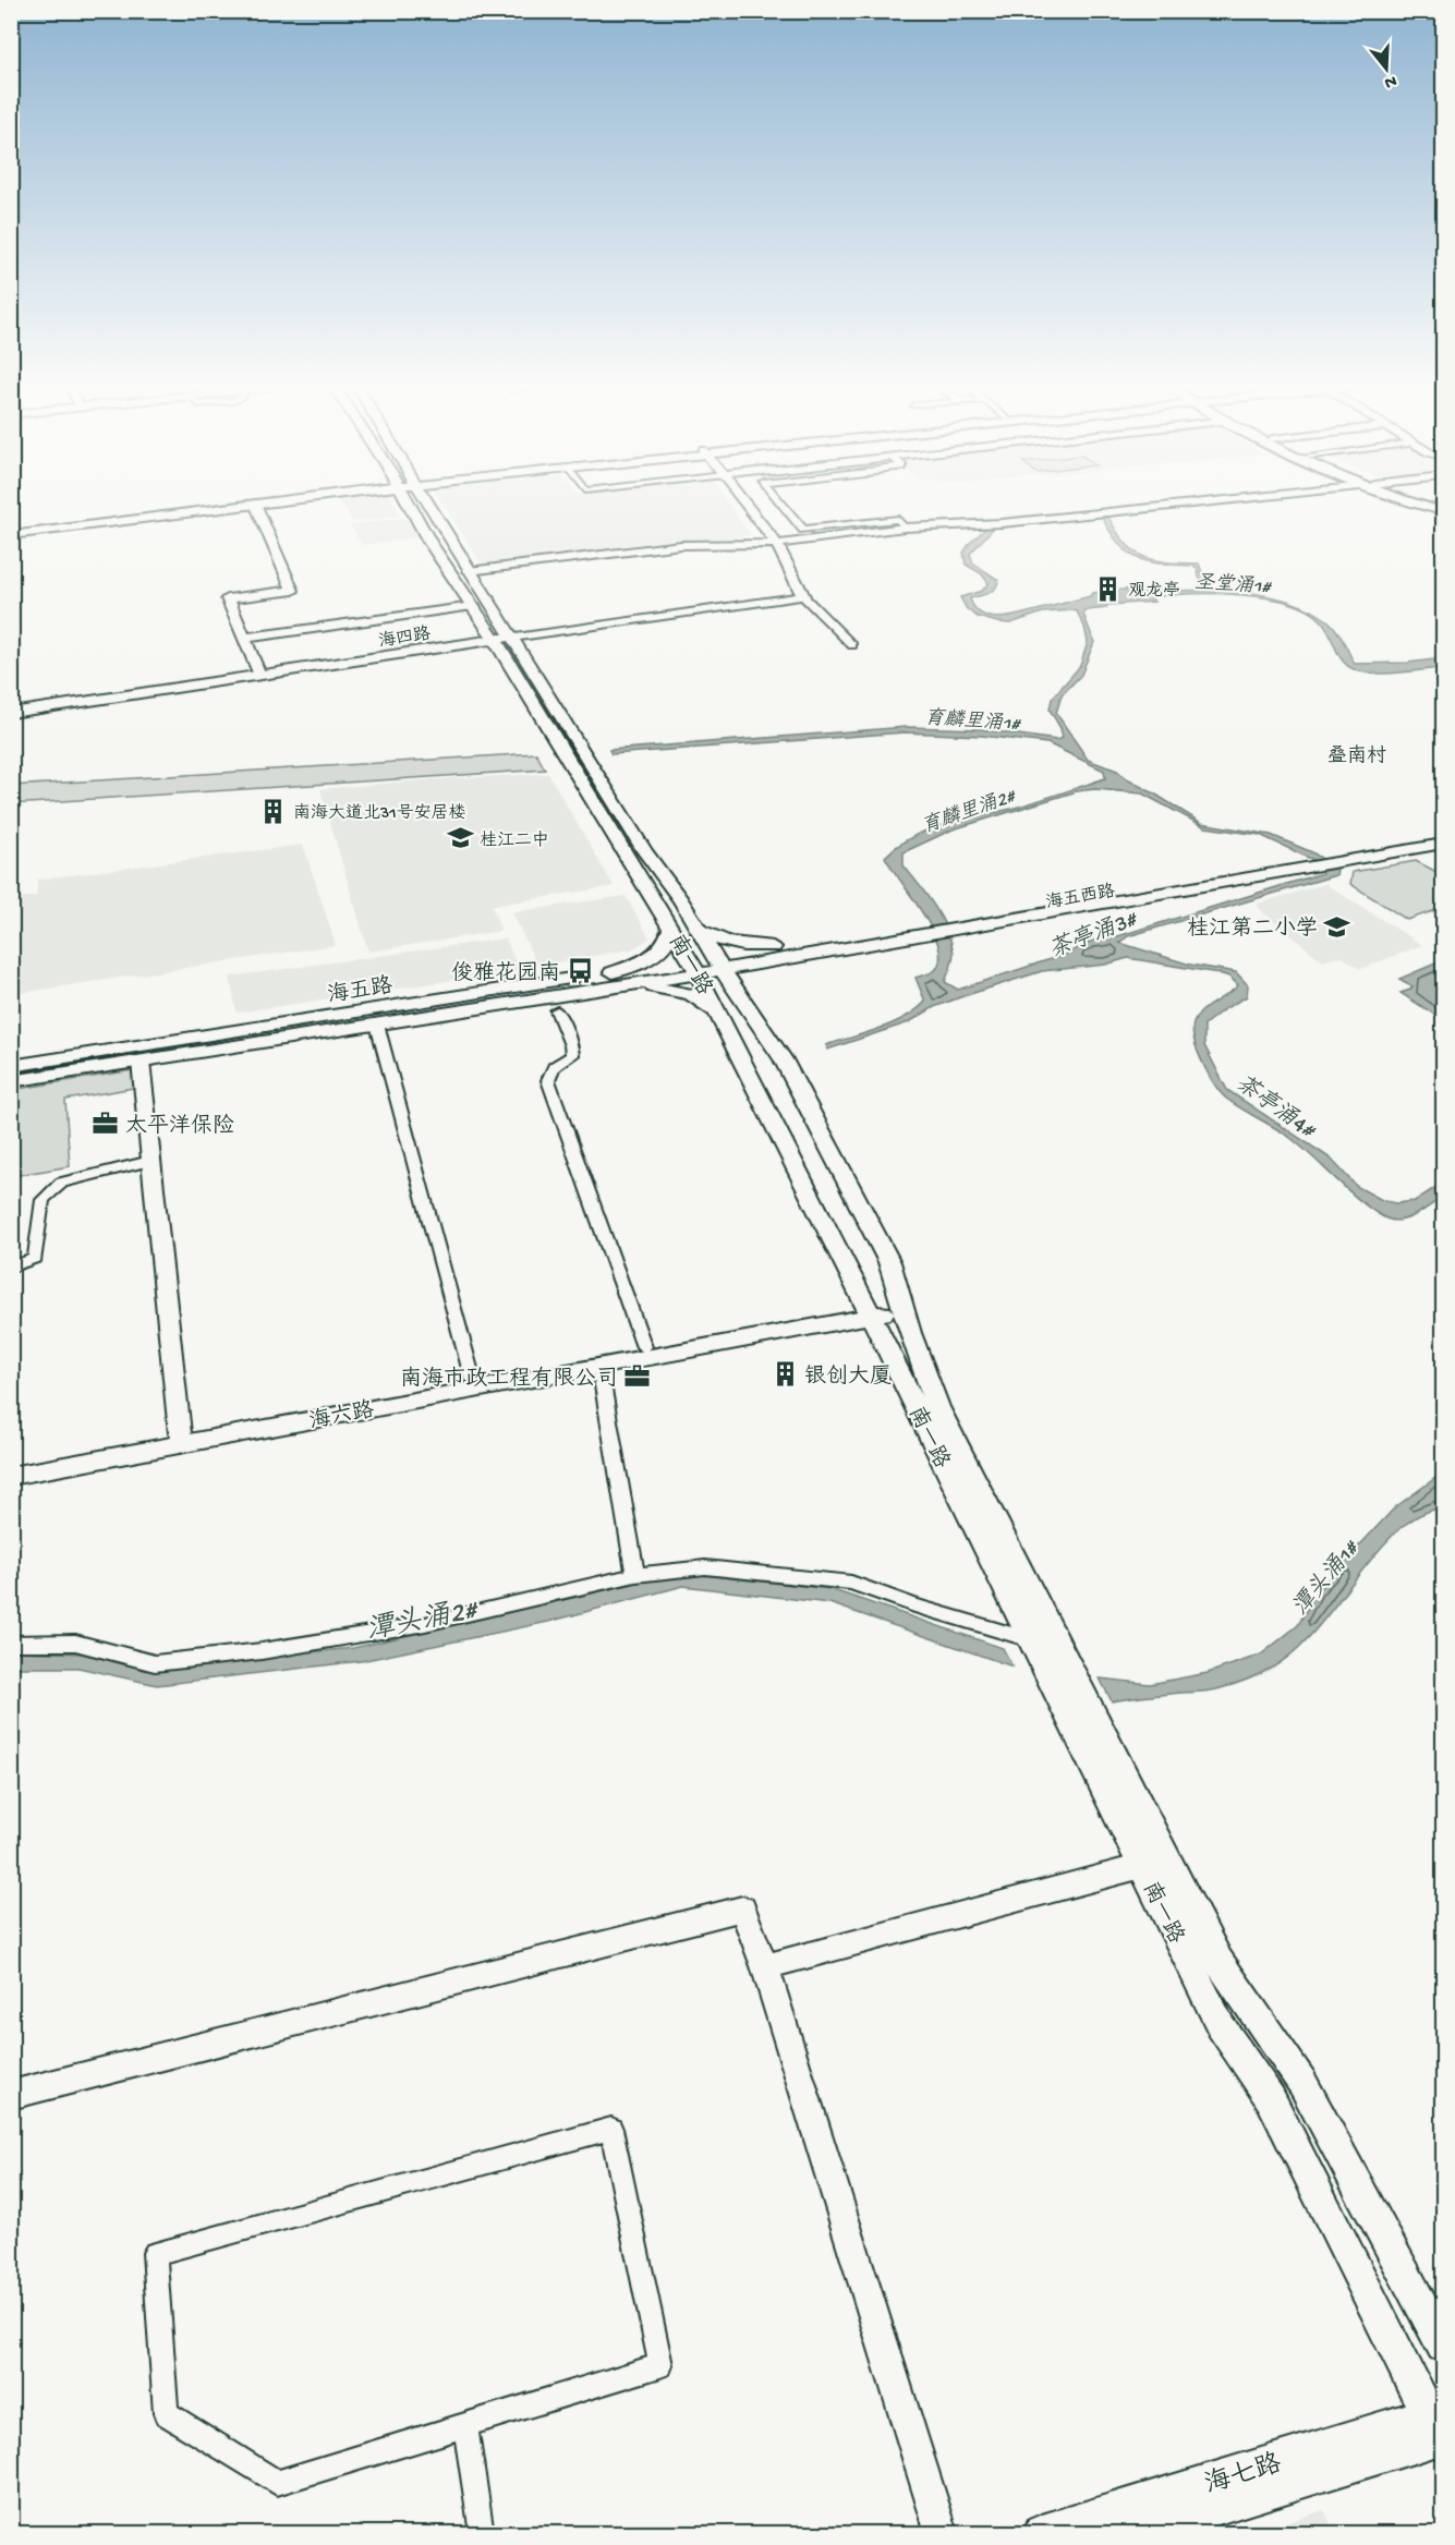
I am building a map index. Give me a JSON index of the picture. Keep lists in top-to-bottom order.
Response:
{
  "streets": {
    "main road": [
      "海四路",
      "海五西路",
      "南一路",
      "海五路",
      "海六路",
      "海七路"
    ]
  },
  "crossings": [
    ["海四路", "南一路"],
    ["海五西路", "南一路"],
    ["南一路", "海六路"],
    ["南一路", "海七路"]
  ],
  "districts": ["叠南村"],
  "water": [
    "圣堂涌1#",
    "育麟里涌1#",
    "育麟里涌2#",
    "茶亭涌3#",
    "茶亭涌4#",
    "潭头涌1#",
    "潭头涌2#"
  ],
  "places": {
    "building": ["观龙亭", "南海大道北31号安居楼", "银创大厦"],
    "school or university": ["桂江二中", "桂江第二小学"],
    "bus stop": ["俊雅花园南"],
    "office": ["太平洋保险", "南海市政工程有限公司"]
  },
  "north": "bottom"
}
